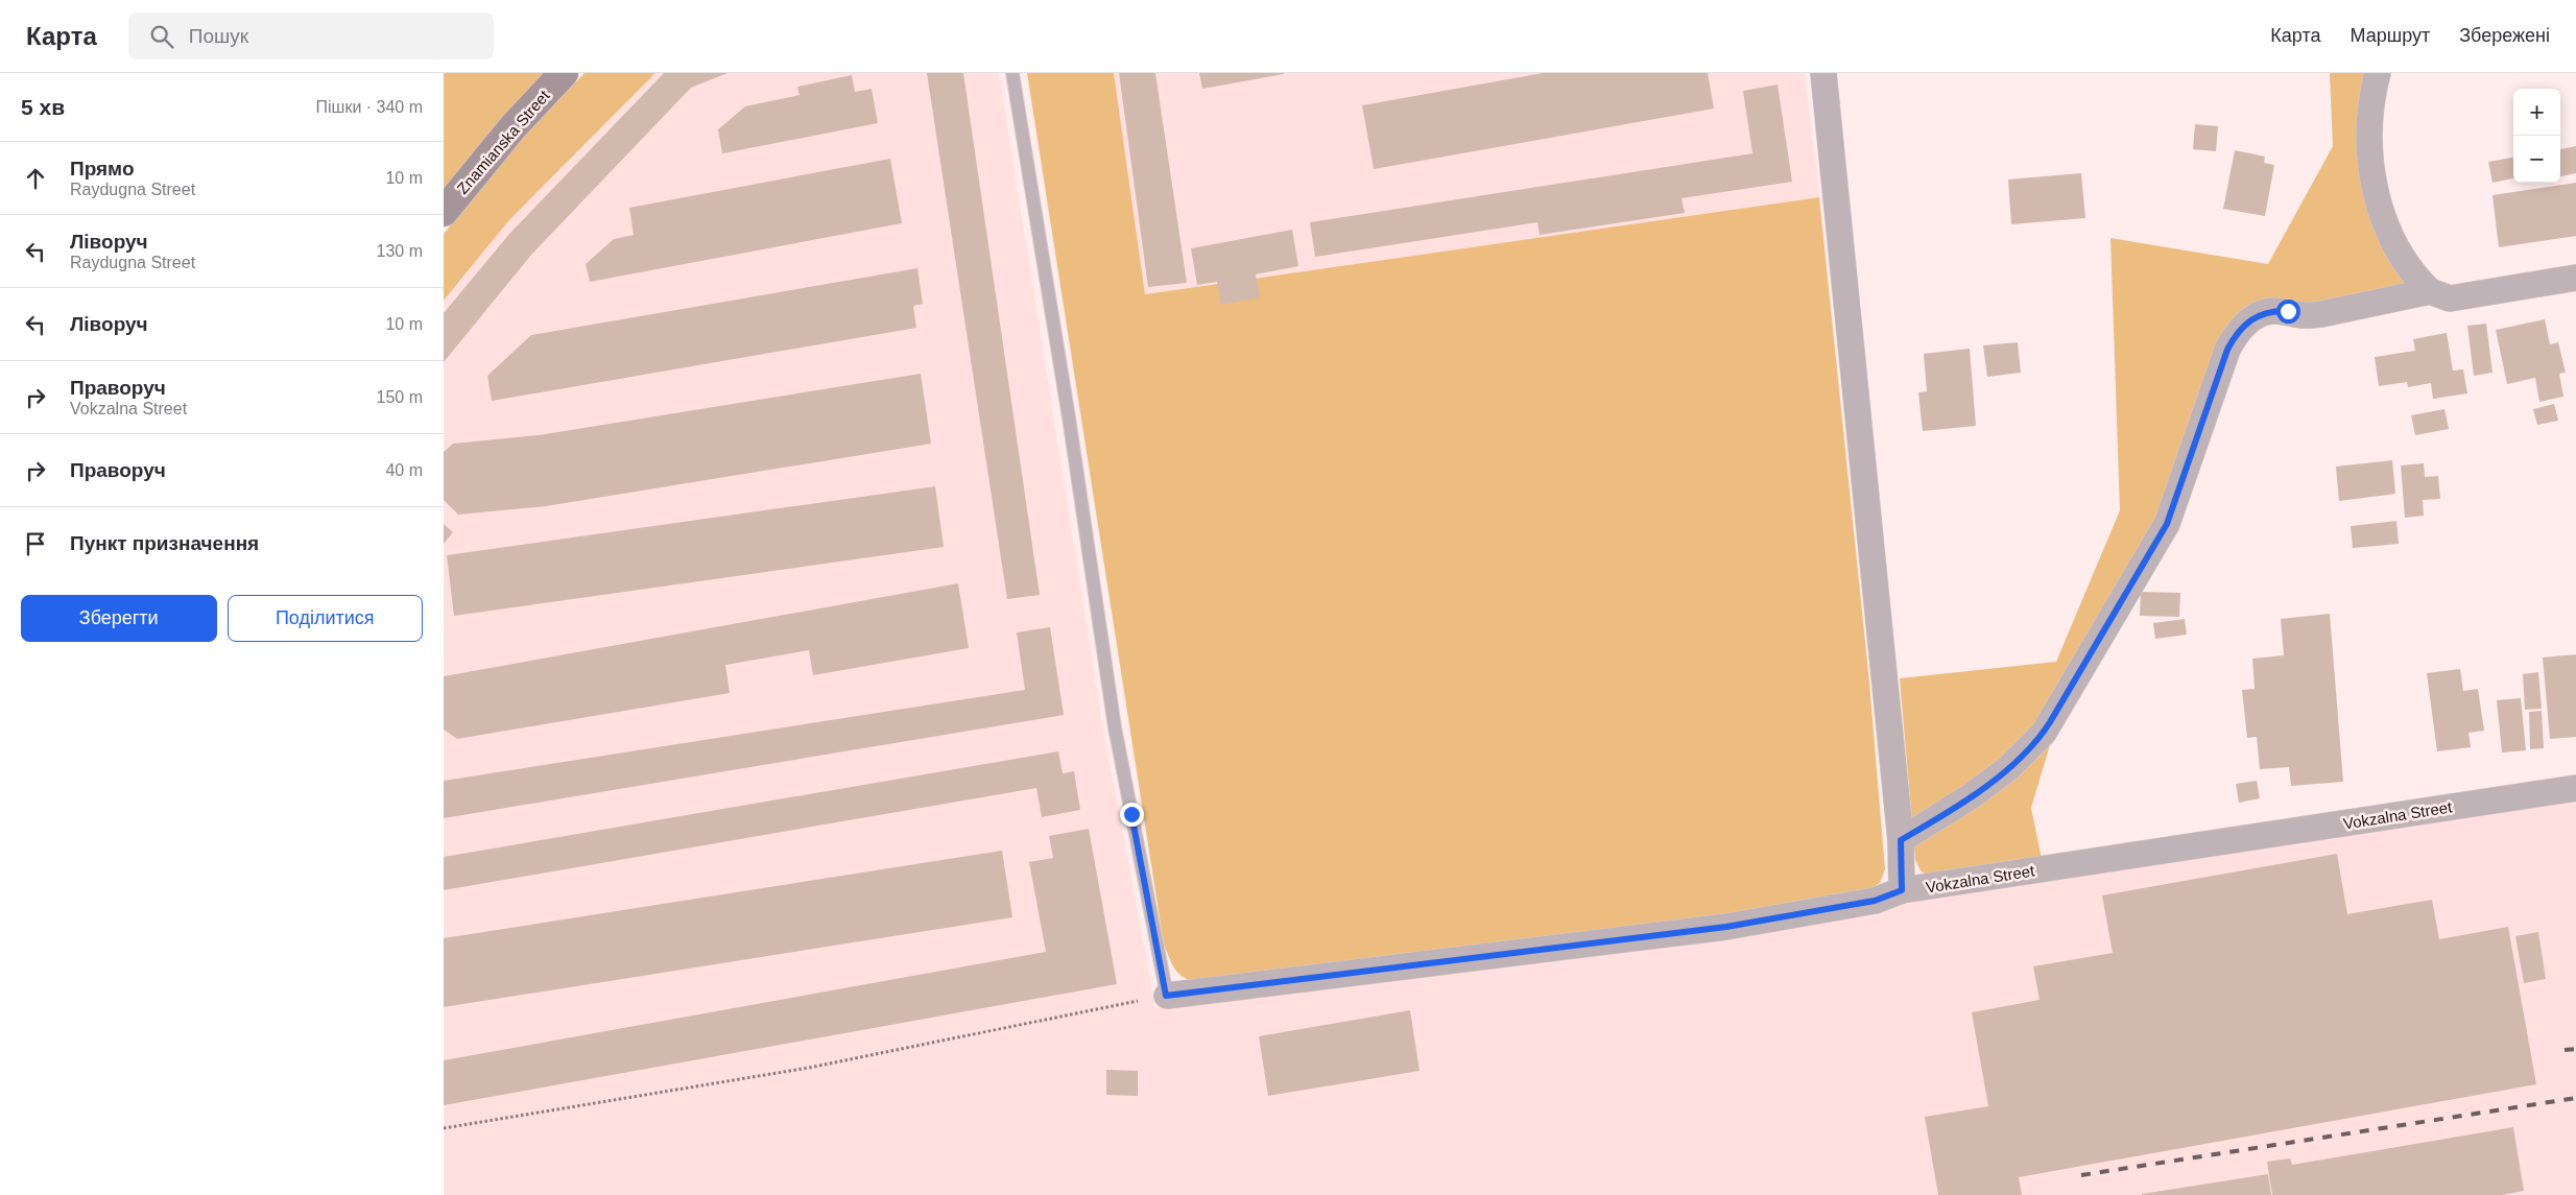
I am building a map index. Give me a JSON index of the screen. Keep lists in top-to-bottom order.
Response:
{
  "streets": {
    "street": ["Znamianska Street", "Vokzalna Street"]
  },
  "page": {
    "header": "Карта",
    "search": "Пошук",
    "nav": ["Карта", "Маршрут", "Збережені"],
    "heading": ["5 хв", "Пішки · 340 m"],
    "map_buttons": ["+", "−"],
    "list": [
      ["Прямо", "Raydugna Street", "10 m"],
      ["Ліворуч", "Raydugna Street", "130 m"],
      ["Ліворуч", "10 m"],
      ["Праворуч", "Vokzalna Street", "150 m"],
      ["Праворуч", "40 m"],
      "Пункт призначення"
    ],
    "buttons": ["Зберегти", "Поділитися"]
  }
}
